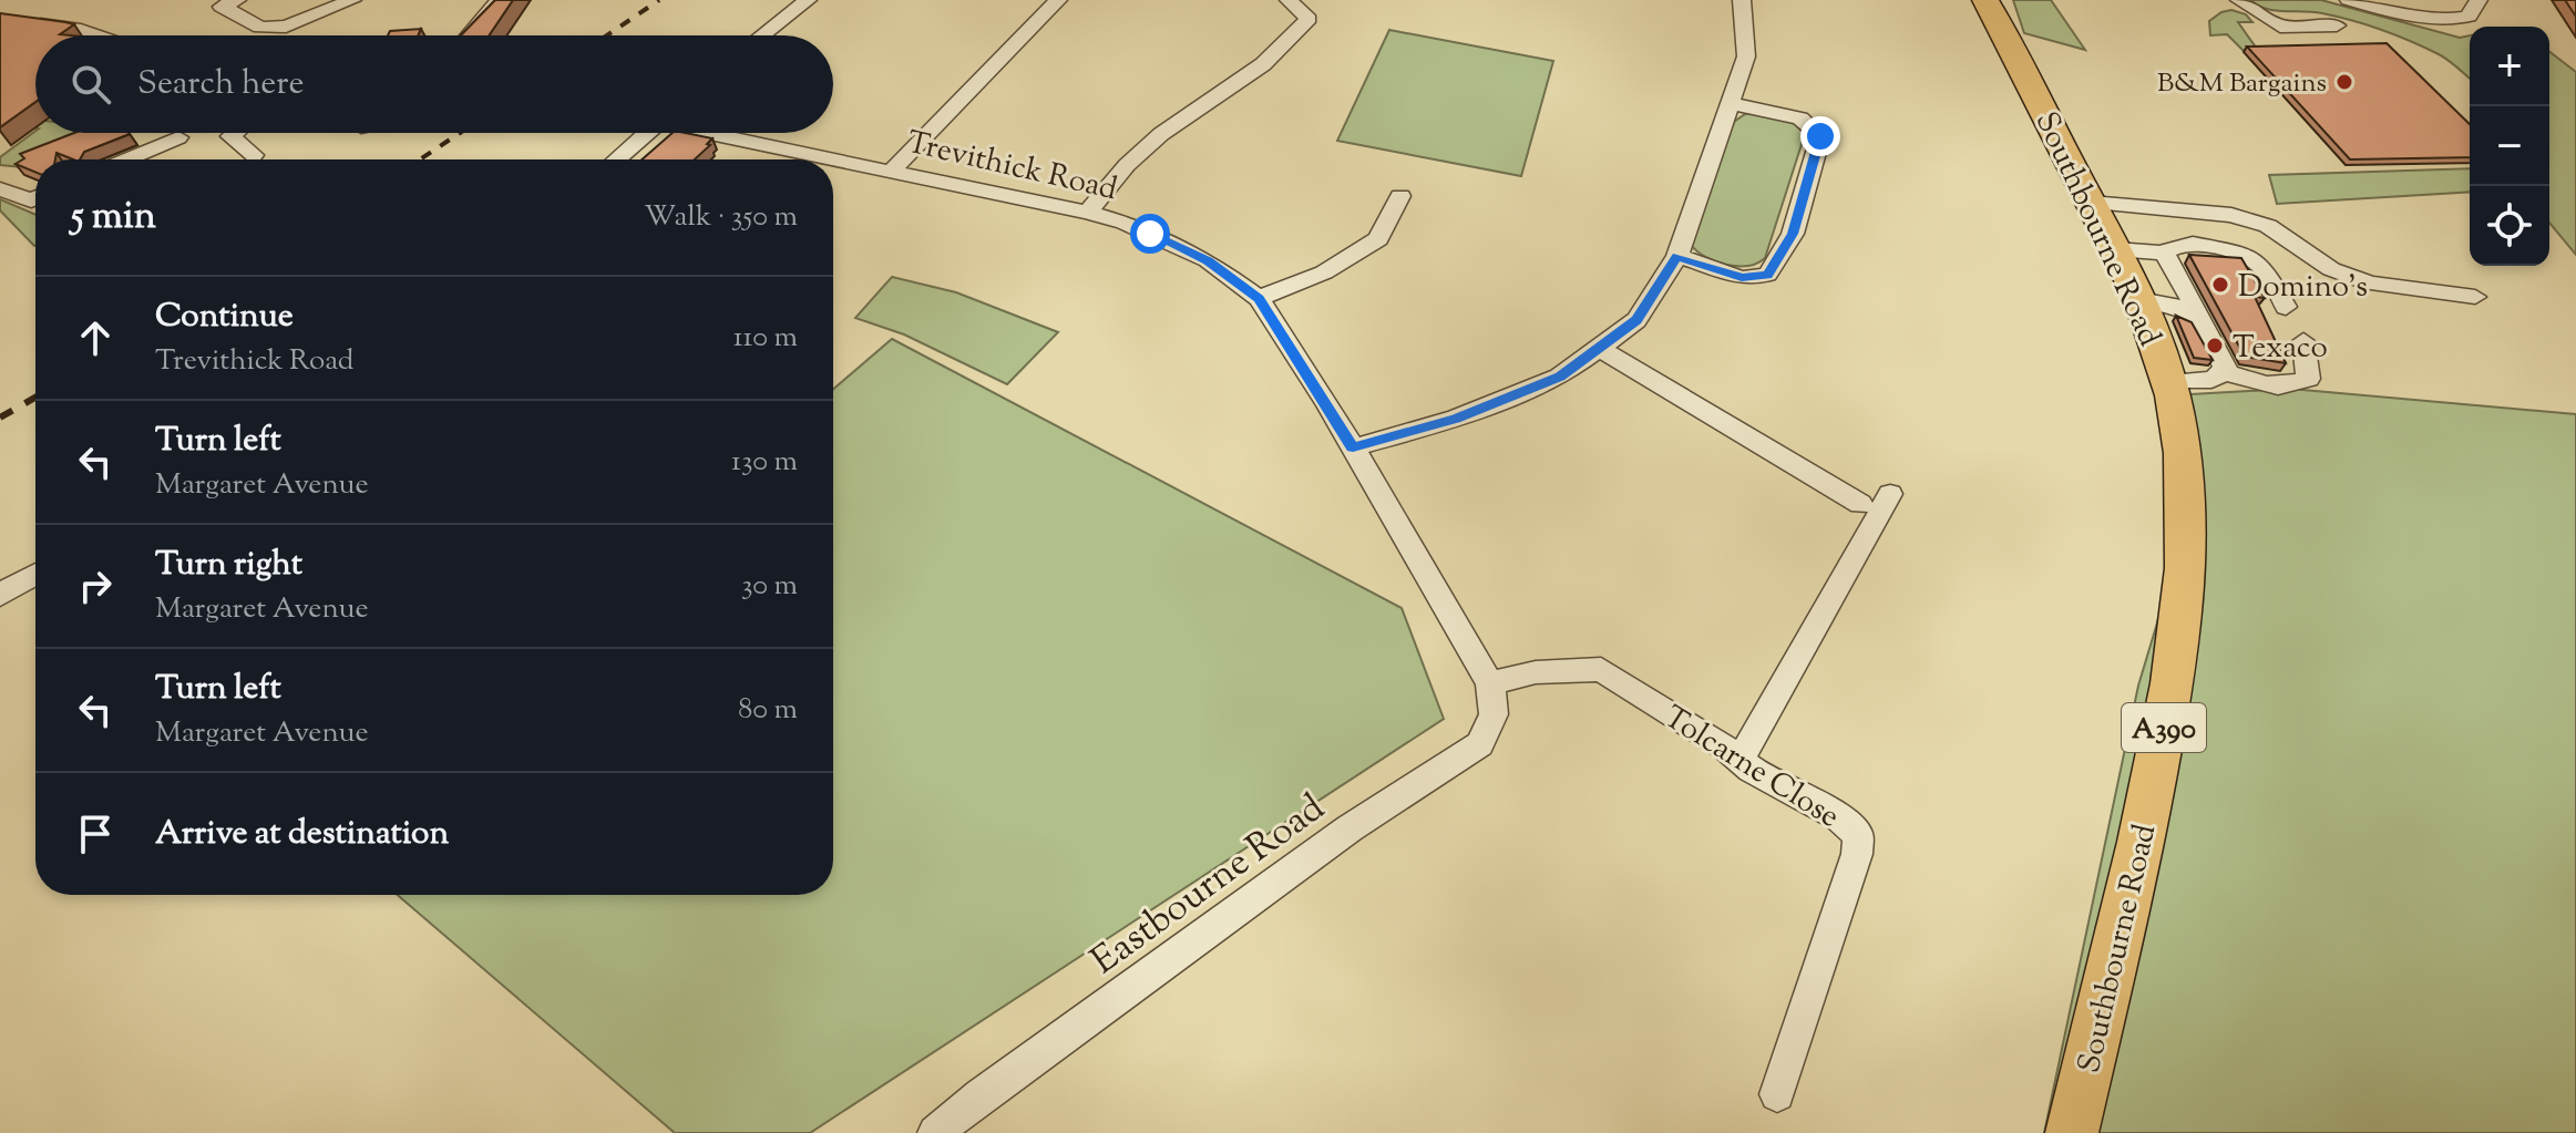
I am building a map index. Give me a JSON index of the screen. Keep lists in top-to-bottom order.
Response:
{
  "streets": {
    "highway": ["Southbourne Road", "A390"],
    "street": ["Trevithick Road", "Tolcarne Close", "Eastbourne Road"]
  },
  "crossings": [
    ["Trevithick Road", "Tolcarne Close"],
    ["Trevithick Road", "Eastbourne Road"],
    ["Tolcarne Close", "Eastbourne Road"]
  ],
  "places": ["B&M Bargains", "Domino's", "Texaco"],
  "page": {
    "map_buttons": ["+", "−"],
    "search": "Search here",
    "heading": ["5 min", "Walk · 350 m"],
    "list": [
      ["Continue", "Trevithick Road", "110 m"],
      ["Turn left", "Margaret Avenue", "130 m"],
      ["Turn right", "Margaret Avenue", "30 m"],
      ["Turn left", "Margaret Avenue", "80 m"],
      "Arrive at destination"
    ]
  }
}
